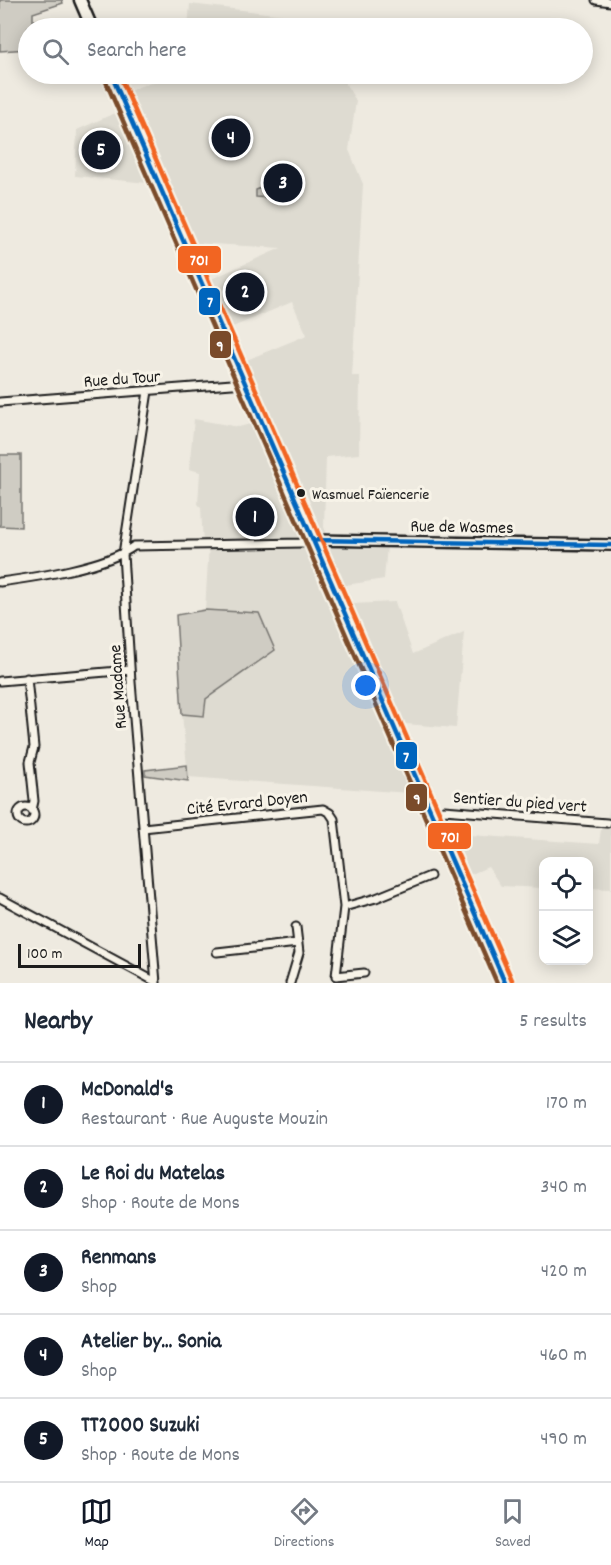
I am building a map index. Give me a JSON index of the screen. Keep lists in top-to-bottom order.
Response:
{
  "streets": {
    "street": [
      "Rue du Tour",
      "Rue de Wasmes",
      "Rue Madame",
      "Sentier du pied vert",
      "Cité Evrard Doyen"
    ]
  },
  "crossings": [
    ["Rue du Tour", "Rue Madame"],
    ["Rue Madame", "Cité Evrard Doyen"]
  ],
  "places": ["Wasmuel Faïencerie"],
  "lines": ["transit line 7", "transit line 9", "transit line 701"],
  "scale_bar": "100 m",
  "page": {
    "search": "Search here",
    "pins": [
      "4",
      "5",
      "3",
      "2",
      "1"
    ],
    "scale": "100 m",
    "heading": ["Nearby", "5 results"],
    "list": [
      {
        "mark": "1",
        "name": "McDonald's",
        "note": "Restaurant · Rue Auguste Mouzin",
        "value": "170 m"
      },
      {
        "mark": "2",
        "name": "Le Roi du Matelas",
        "note": "Shop · Route de Mons",
        "value": "340 m"
      },
      {
        "mark": "3",
        "name": "Renmans",
        "note": "Shop",
        "value": "420 m"
      },
      {
        "mark": "4",
        "name": "Atelier by... Sonia",
        "note": "Shop",
        "value": "460 m"
      },
      {
        "mark": "5",
        "name": "TT2000 Suzuki",
        "note": "Shop · Route de Mons",
        "value": "490 m"
      }
    ],
    "nav": ["Map", "Directions", "Saved"]
  }
}
